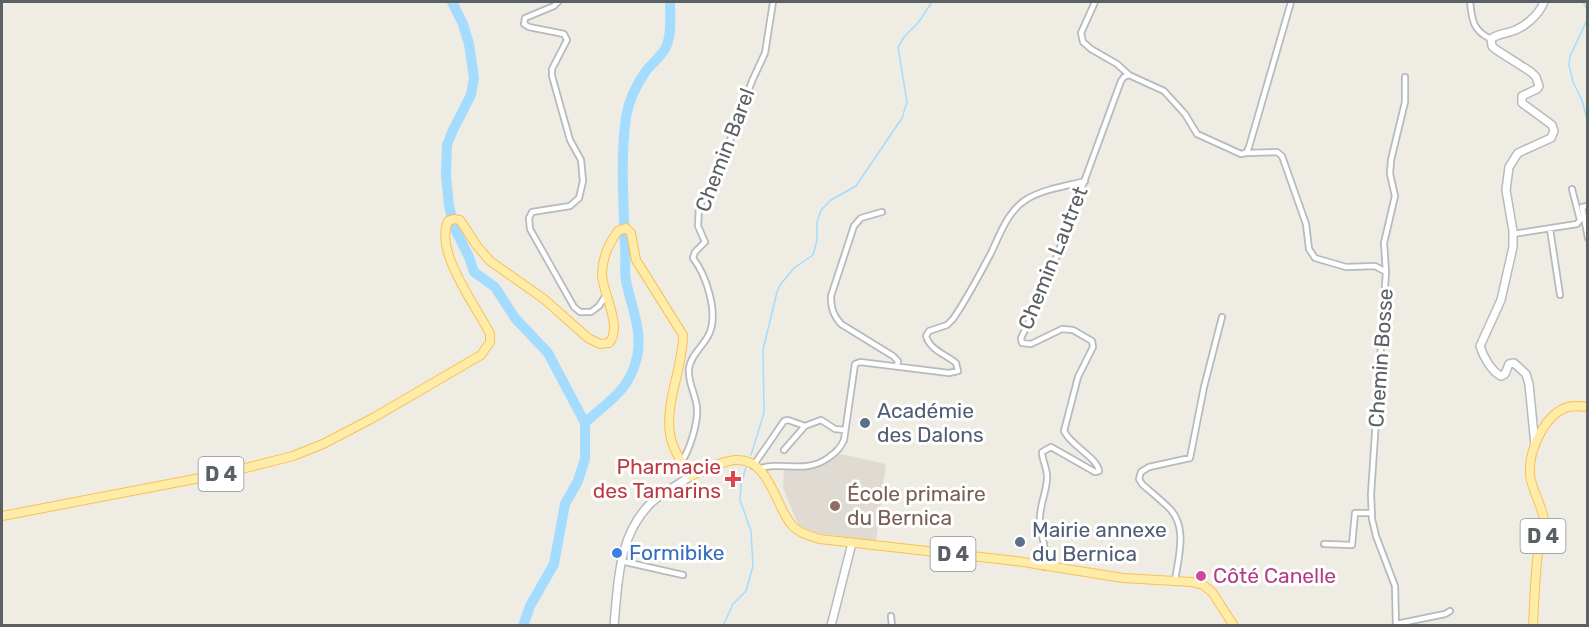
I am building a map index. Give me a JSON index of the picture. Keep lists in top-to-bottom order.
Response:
{
  "streets": {
    "main road": ["D 4"],
    "street": ["Chemin Barel", "Chemin Lautret", "Chemin Bosse"]
  },
  "crossings": [
    ["Chemin Barel", "D 4"],
    ["Chemin Lautret", "D 4"]
  ],
  "places": {
    "other": [
      "Académie des Dalons",
      "École primaire du Bernica",
      "Mairie annexe du Bernica",
      "Formibike",
      "Côté Canelle"
    ],
    "health": ["Pharmacie des Tamarins"]
  }
}
